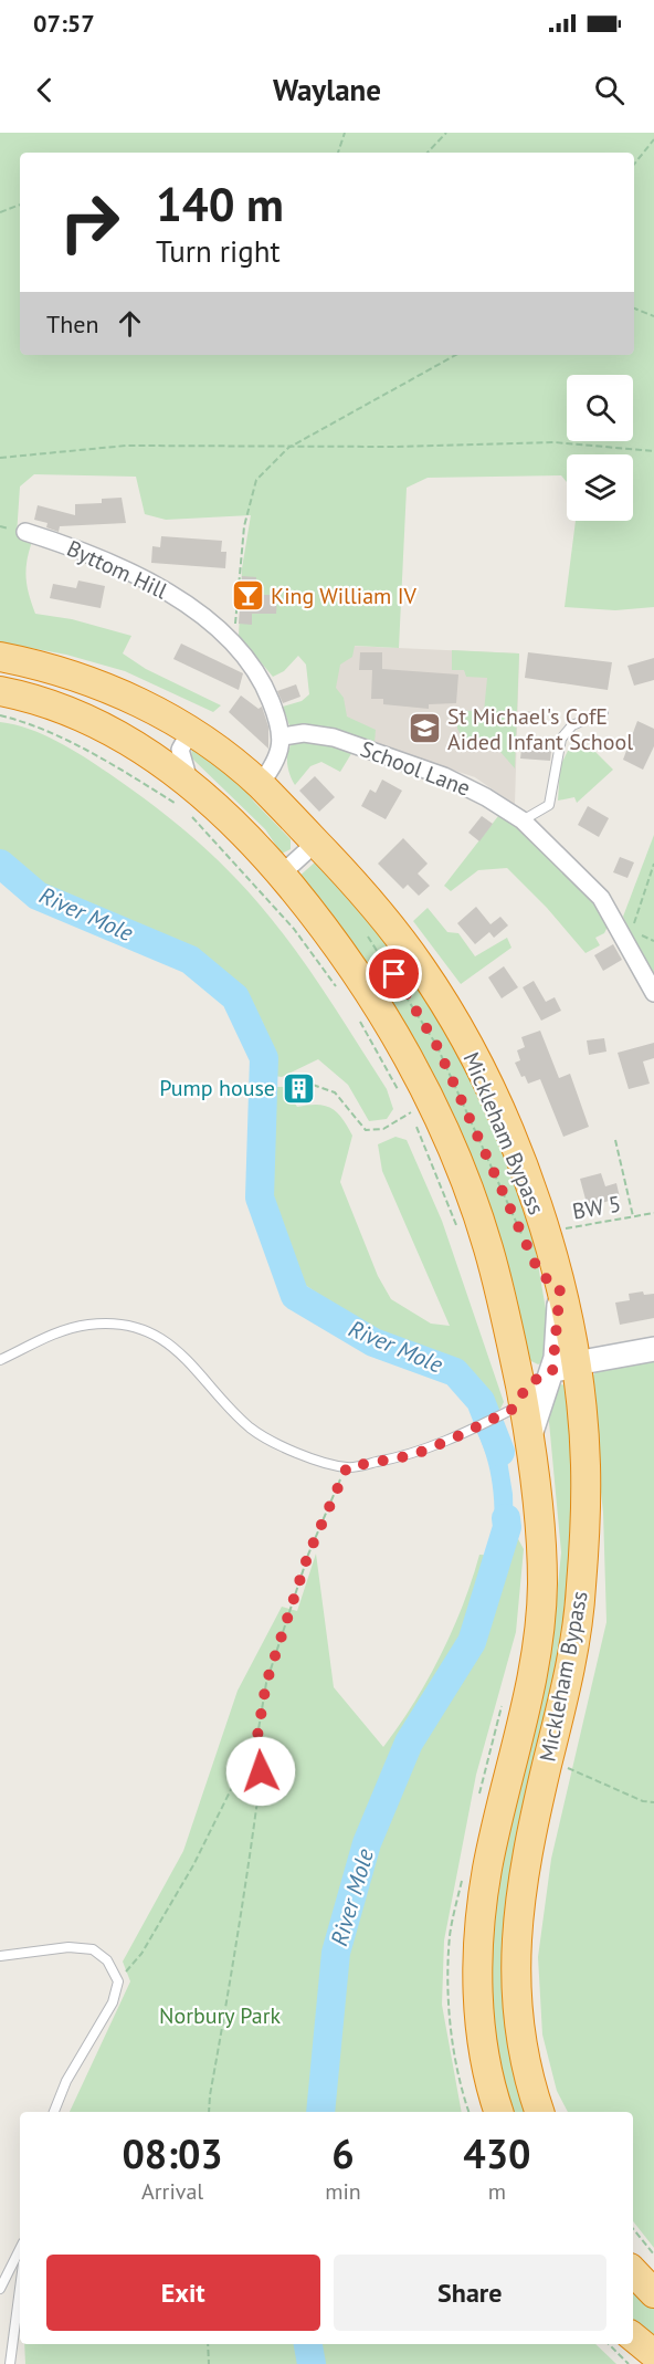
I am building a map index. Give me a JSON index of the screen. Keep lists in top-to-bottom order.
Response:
{
  "streets": {
    "highway": ["Mickleham Bypass"],
    "street": ["Byttom Hill", "School Lane"],
    "path": ["BW 5"]
  },
  "crossings": [
    ["Byttom Hill", "School Lane"],
    ["Mickleham Bypass", "BW 5"]
  ],
  "water": ["River Mole"],
  "parks": ["Norbury Park"],
  "places": {
    "bar": ["King William IV"],
    "school or university": ["St Michael's CofE Aided Infant School"],
    "building": ["Pump house"]
  },
  "page": {
    "status": "07:57",
    "header": "Waylane",
    "turn": ["140 m", "Turn right"],
    "then": "Then",
    "eta": [
      "08:03",
      "Arrival",
      "6",
      "min",
      "430",
      "m"
    ],
    "buttons": ["Exit", "Share"]
  }
}
